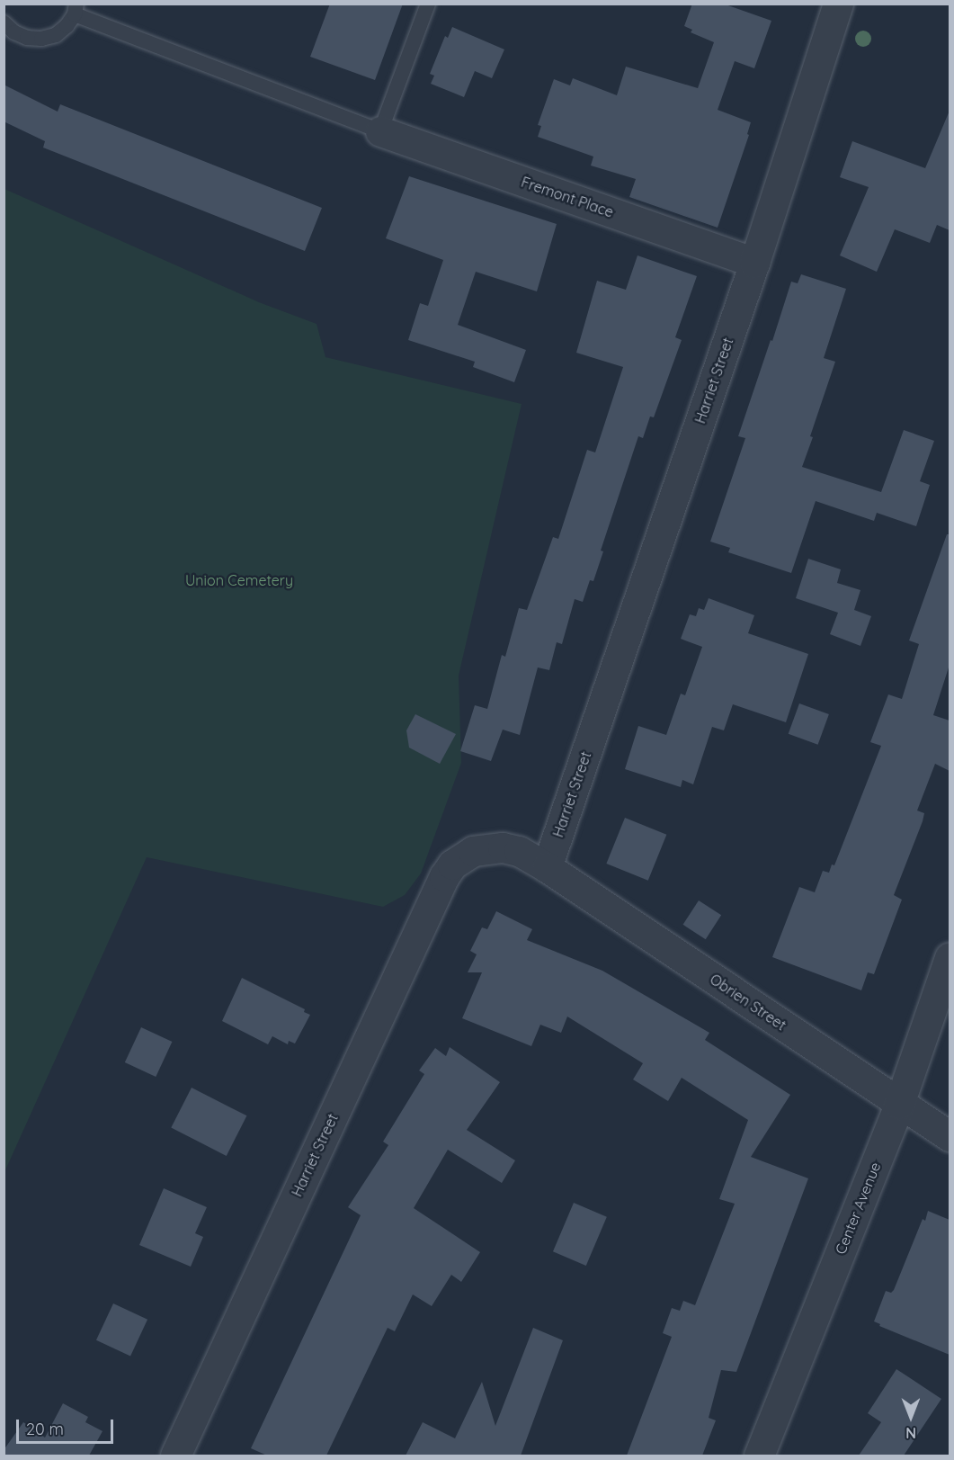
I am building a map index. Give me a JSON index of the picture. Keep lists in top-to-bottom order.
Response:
{
  "streets": {
    "street": [
      "Fremont Place",
      "Harriet Street",
      "Obrien Street",
      "Center Avenue"
    ]
  },
  "crossings": [
    ["Fremont Place", "Harriet Street"],
    ["Harriet Street", "Obrien Street"],
    ["Obrien Street", "Center Avenue"]
  ],
  "parks": ["Union Cemetery"],
  "scale_bar": "20 m",
  "north": "bottom"
}
